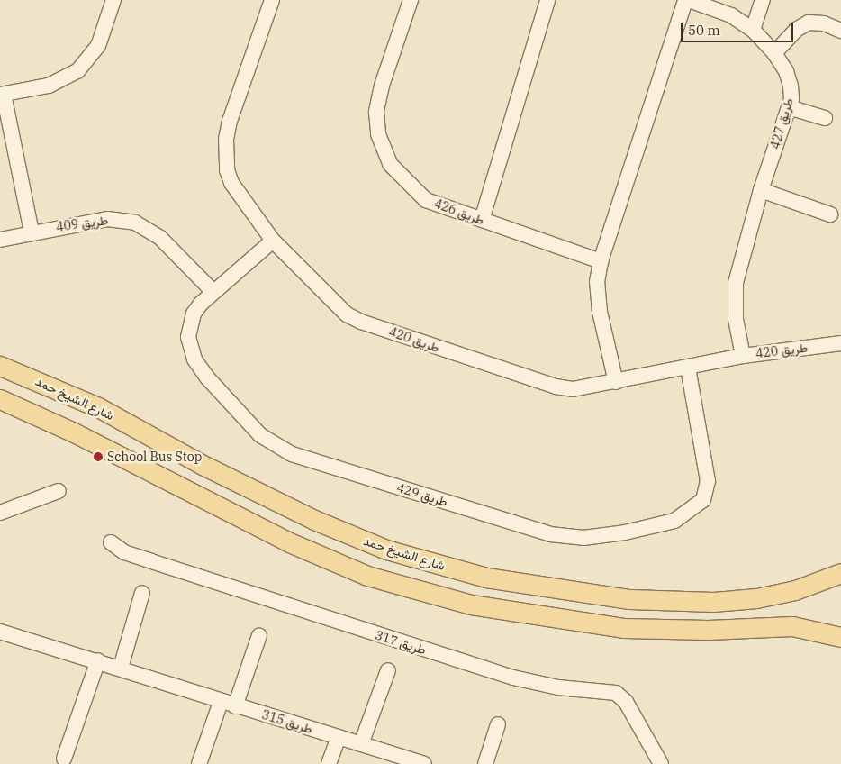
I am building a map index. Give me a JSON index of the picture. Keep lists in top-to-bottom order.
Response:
{
  "streets": {
    "main road": ["شارع الشيخ حمد"],
    "street": [
      "طريق 427",
      "طريق 426",
      "طريق 409",
      "طريق 420",
      "طريق 429",
      "طريق 317",
      "طريق 315"
    ]
  },
  "crossings": [
    ["طريق 427", "طريق 420"],
    ["طريق 409", "طريق 429"],
    ["طريق 420", "طريق 429"]
  ],
  "places": ["School Bus Stop"],
  "scale_bar": "50 m"
}
